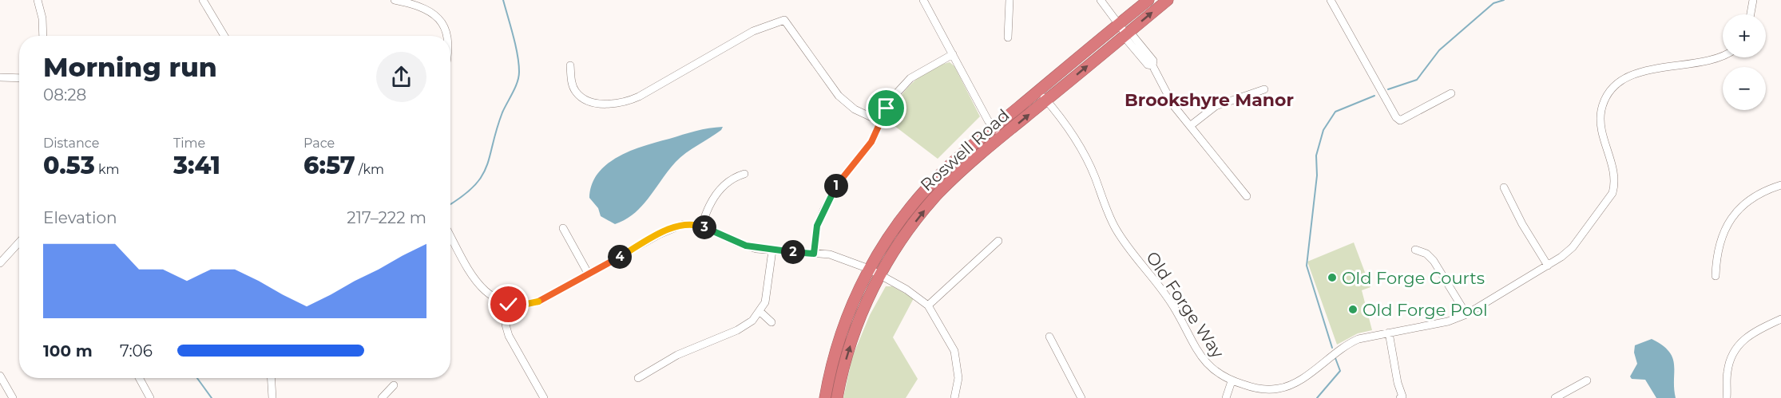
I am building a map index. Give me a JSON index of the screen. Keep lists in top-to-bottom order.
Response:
{
  "streets": {
    "highway": ["Roswell Road"],
    "street": ["Old Forge Way"]
  },
  "crossings": [
    ["Roswell Road", "Old Forge Way"]
  ],
  "districts": ["Brookshyre Manor"],
  "places": ["Old Forge Courts", "Old Forge Pool"],
  "page": {
    "map_buttons": ["+", "−"],
    "heading": ["Morning run", "08:28"],
    "stats": [
      ["Distance", "0.53 km"],
      ["Time", "3:41"],
      ["Pace", "6:57 /km"]
    ],
    "pins": [
      "1",
      "3",
      "2",
      "4"
    ],
    "chart": ["Elevation", "217–222 m"],
    "list": [
      {
        "name": "100 m",
        "note": "7:06"
      }
    ]
  }
}
